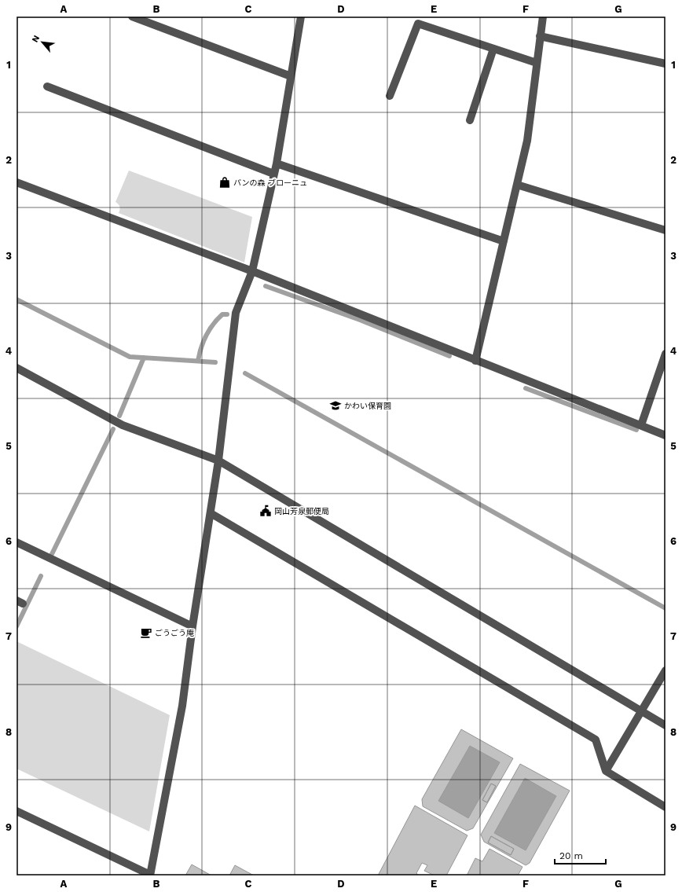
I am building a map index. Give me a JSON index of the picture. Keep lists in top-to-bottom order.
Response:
{
  "places": {
    "shop": ["パンの森 ブローニュ"],
    "school or university": ["かわい保育園"],
    "public building": ["岡山芳泉郵便局"],
    "cafe": ["ごうごう庵"]
  },
  "scale_bar": "20 m",
  "north": "top left",
  "grid": {
    "columns": [
      "A",
      "B",
      "C",
      "D",
      "E",
      "F",
      "G"
    ],
    "rows": [
      "1",
      "2",
      "3",
      "4",
      "5",
      "6",
      "7",
      "8",
      "9"
    ]
  }
}
